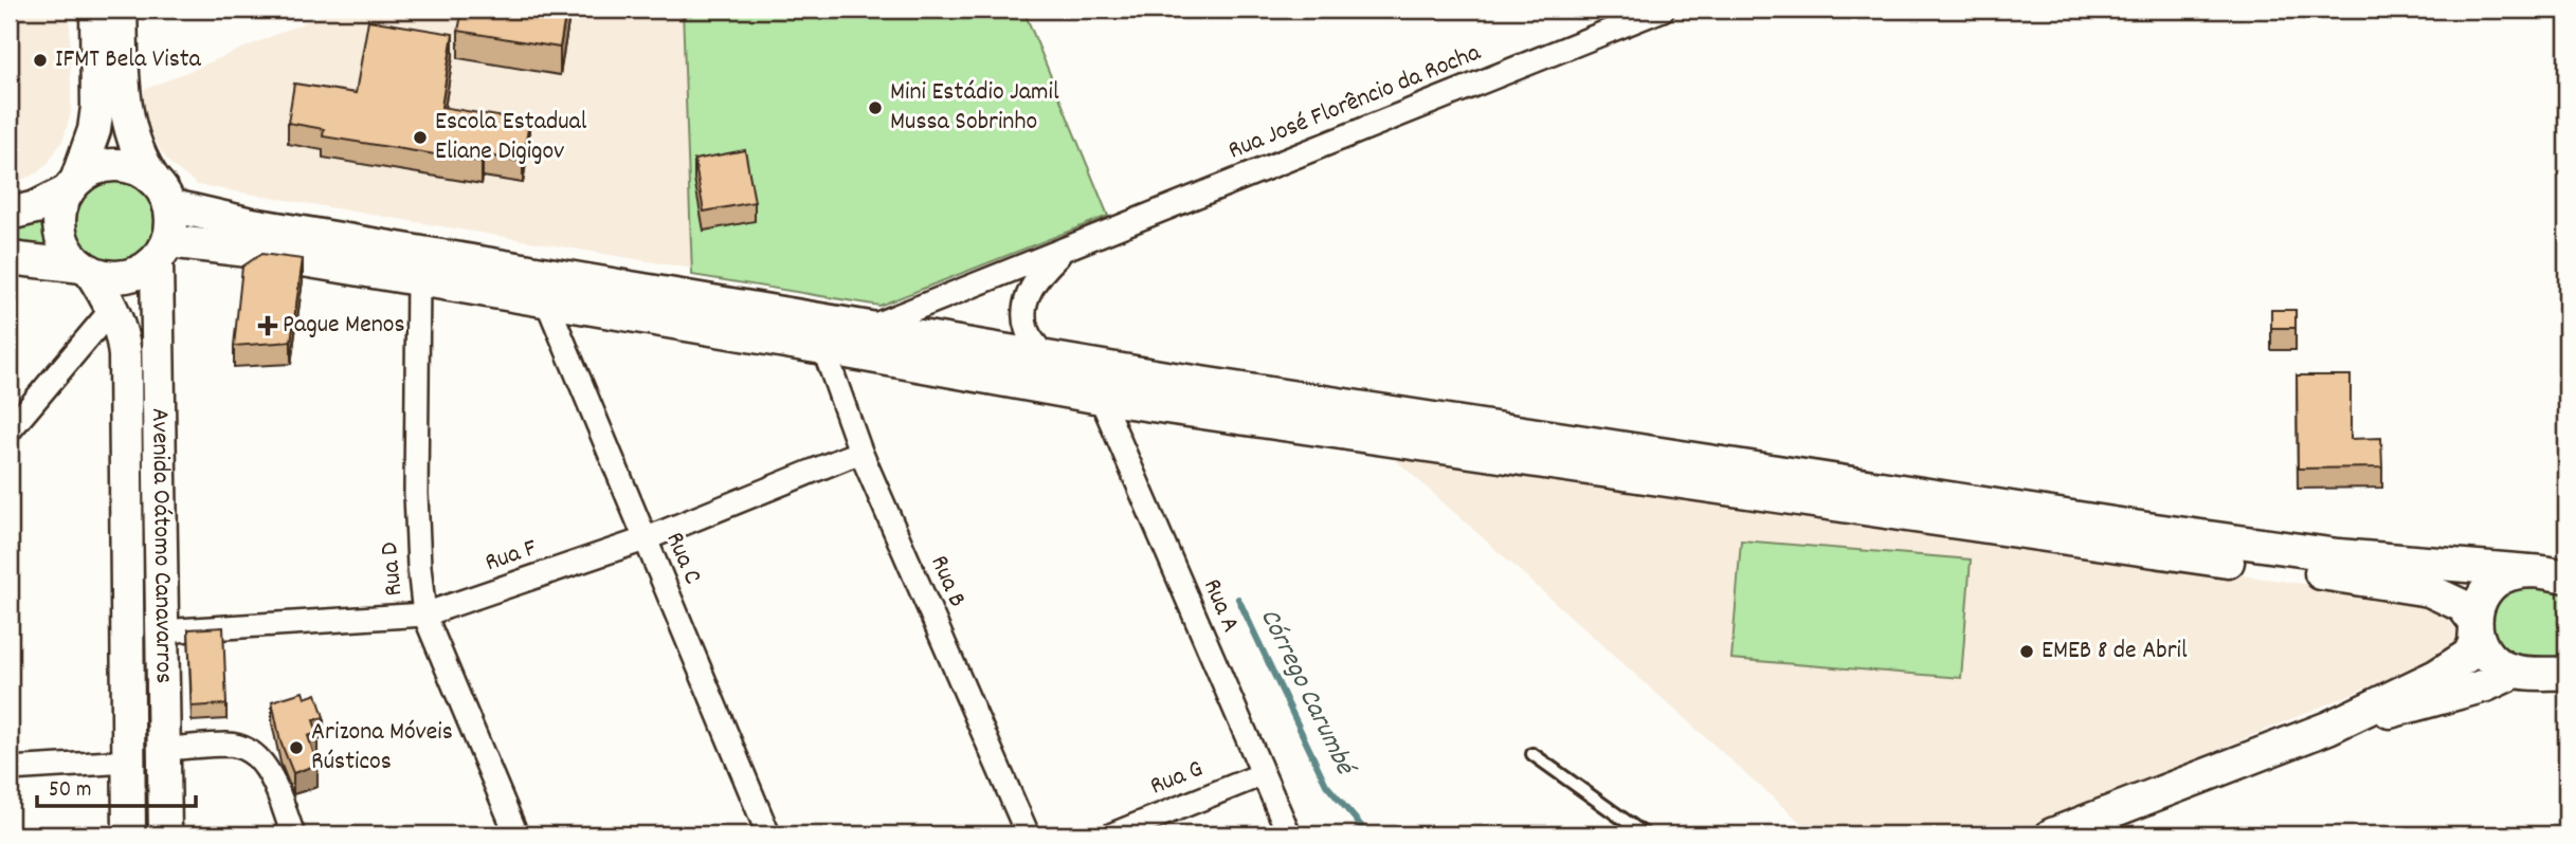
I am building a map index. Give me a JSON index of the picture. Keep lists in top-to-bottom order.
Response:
{
  "streets": {
    "main road": ["Avenida Oátomo Canavarros"],
    "street": [
      "Rua José Florêncio da Rocha",
      "Rua F",
      "Rua C",
      "Rua D",
      "Rua B",
      "Rua A",
      "Rua G"
    ]
  },
  "crossings": [
    ["Avenida Oátomo Canavarros", "Rua F"],
    ["Rua F", "Rua C"],
    ["Rua F", "Rua D"],
    ["Rua F", "Rua B"],
    ["Rua A", "Rua G"]
  ],
  "water": ["Córrego Carumbé"],
  "places": {
    "other": [
      "IFMT Bela Vista",
      "Mini Estádio Jamil Mussa Sobrinho",
      "Escola Estadual Eliane Digigov",
      "EMEB 8 de Abril",
      "Arizona Móveis Rústicos"
    ],
    "health": ["Pague Menos"]
  },
  "scale_bar": "50 m"
}
